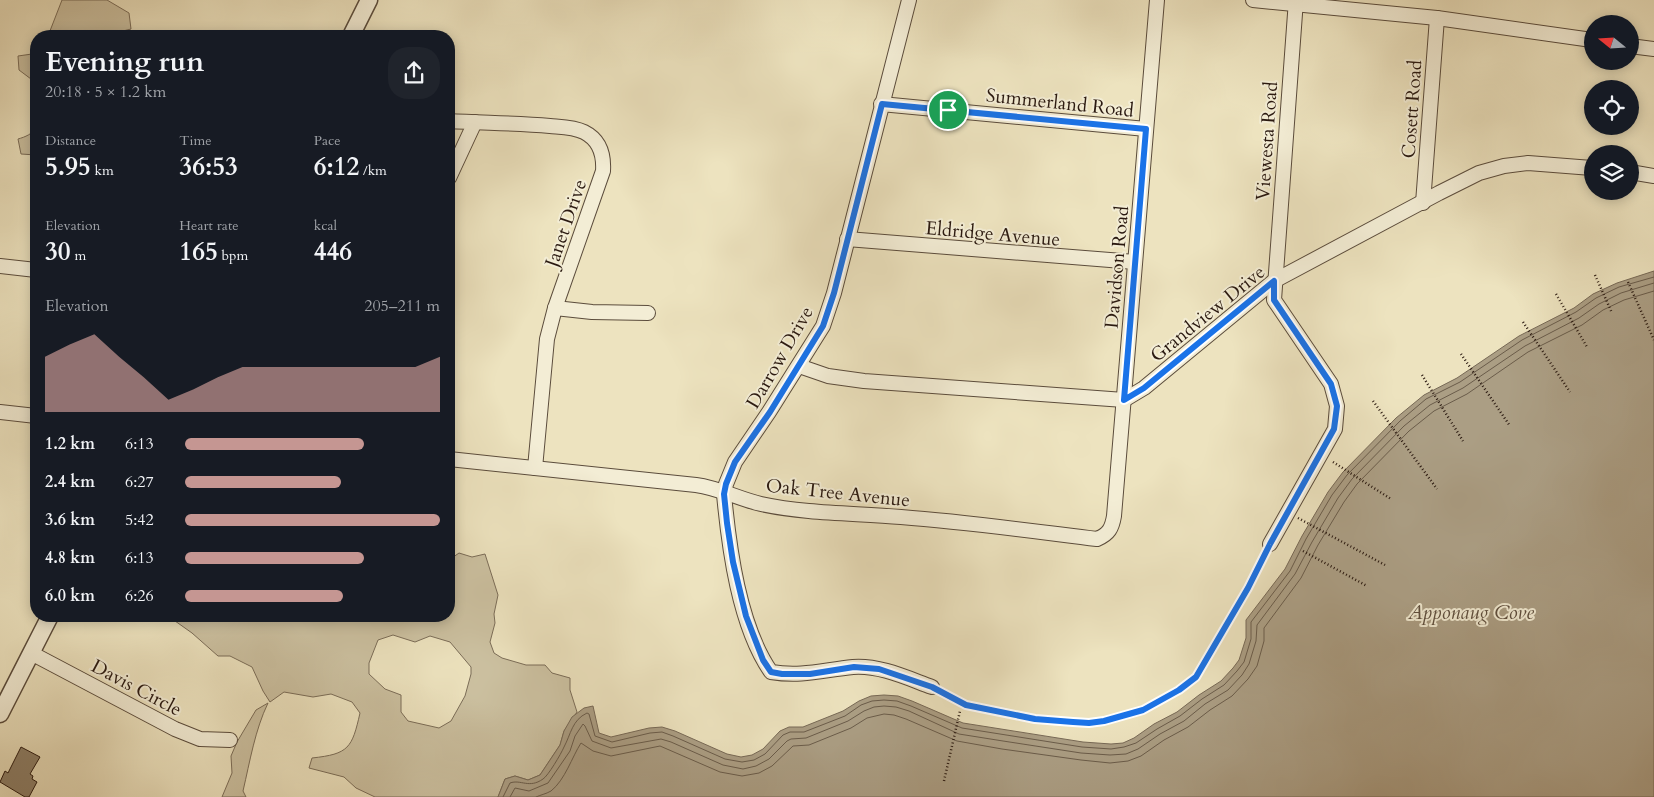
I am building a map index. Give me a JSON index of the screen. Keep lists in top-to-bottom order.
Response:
{
  "streets": {
    "street": [
      "Summerland Road",
      "Cosett Road",
      "Viewesta Road",
      "Janet Drive",
      "Eldridge Avenue",
      "Davidson Road",
      "Grandview Drive",
      "Darrow Drive",
      "Oak Tree Avenue",
      "Davis Circle"
    ]
  },
  "crossings": [
    ["Summerland Road", "Davidson Road"],
    ["Summerland Road", "Darrow Drive"],
    ["Cosett Road", "Grandview Drive"],
    ["Viewesta Road", "Grandview Drive"],
    ["Janet Drive", "Oak Tree Avenue"],
    ["Eldridge Avenue", "Davidson Road"],
    ["Eldridge Avenue", "Darrow Drive"],
    ["Davidson Road", "Grandview Drive"],
    ["Davidson Road", "Oak Tree Avenue"],
    ["Darrow Drive", "Oak Tree Avenue"]
  ],
  "water": ["Apponaug Cove"],
  "north": "left",
  "page": {
    "heading": ["Evening run", "20:18 · 5 × 1.2 km"],
    "stats": [
      ["Distance", "5.95 km"],
      ["Time", "36:53"],
      ["Pace", "6:12 /km"],
      ["Elevation", "30 m"],
      ["Heart rate", "165 bpm"],
      ["kcal", "446"]
    ],
    "chart": ["Elevation", "205–211 m"],
    "list": [
      {
        "name": "1.2 km",
        "note": "6:13"
      },
      {
        "name": "2.4 km",
        "note": "6:27"
      },
      {
        "name": "3.6 km",
        "note": "5:42"
      },
      {
        "name": "4.8 km",
        "note": "6:13"
      },
      {
        "name": "6.0 km",
        "note": "6:26"
      }
    ]
  }
}
